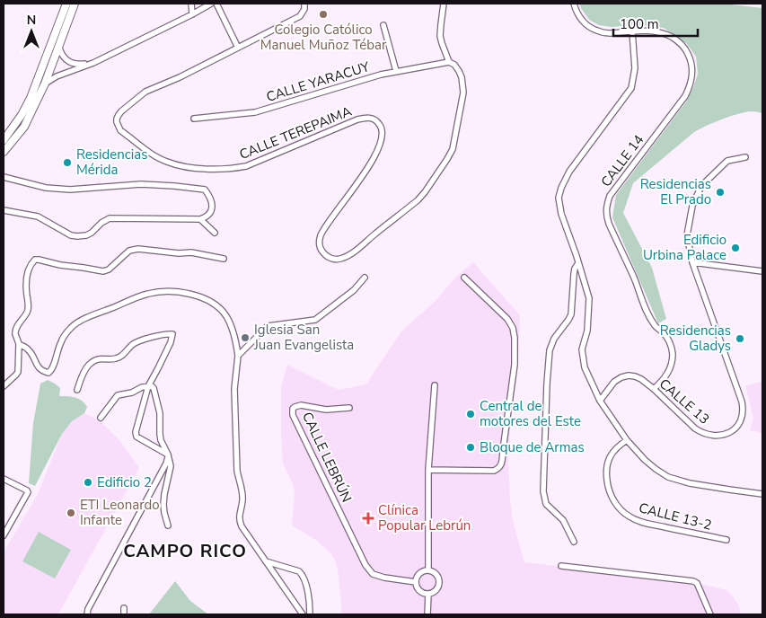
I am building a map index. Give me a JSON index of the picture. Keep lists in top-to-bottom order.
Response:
{
  "streets": {
    "street": [
      "CALLE YARACUY",
      "CALLE TEREPAIMA",
      "CALLE 14",
      "CALLE 13",
      "CALLE LEBRÚN",
      "CALLE 13-2"
    ]
  },
  "crossings": [
    ["CALLE YARACUY", "CALLE TEREPAIMA"],
    ["CALLE 14", "CALLE 13"]
  ],
  "districts": ["CAMPO RICO"],
  "places": {
    "other": [
      "Colegio Católico Manuel Muñoz Tébar",
      "Residencias Mérida",
      "Residencias El Prado",
      "Edificio Urbina Palace",
      "Iglesia San Juan Evangelista",
      "Residencias Gladys",
      "Central de motores del Este",
      "Bloque de Armas",
      "Edificio 2",
      "ETI Leonardo Infante"
    ],
    "health": ["Clínica Popular Lebrún"]
  },
  "scale_bar": "100 m",
  "north": "top"
}
